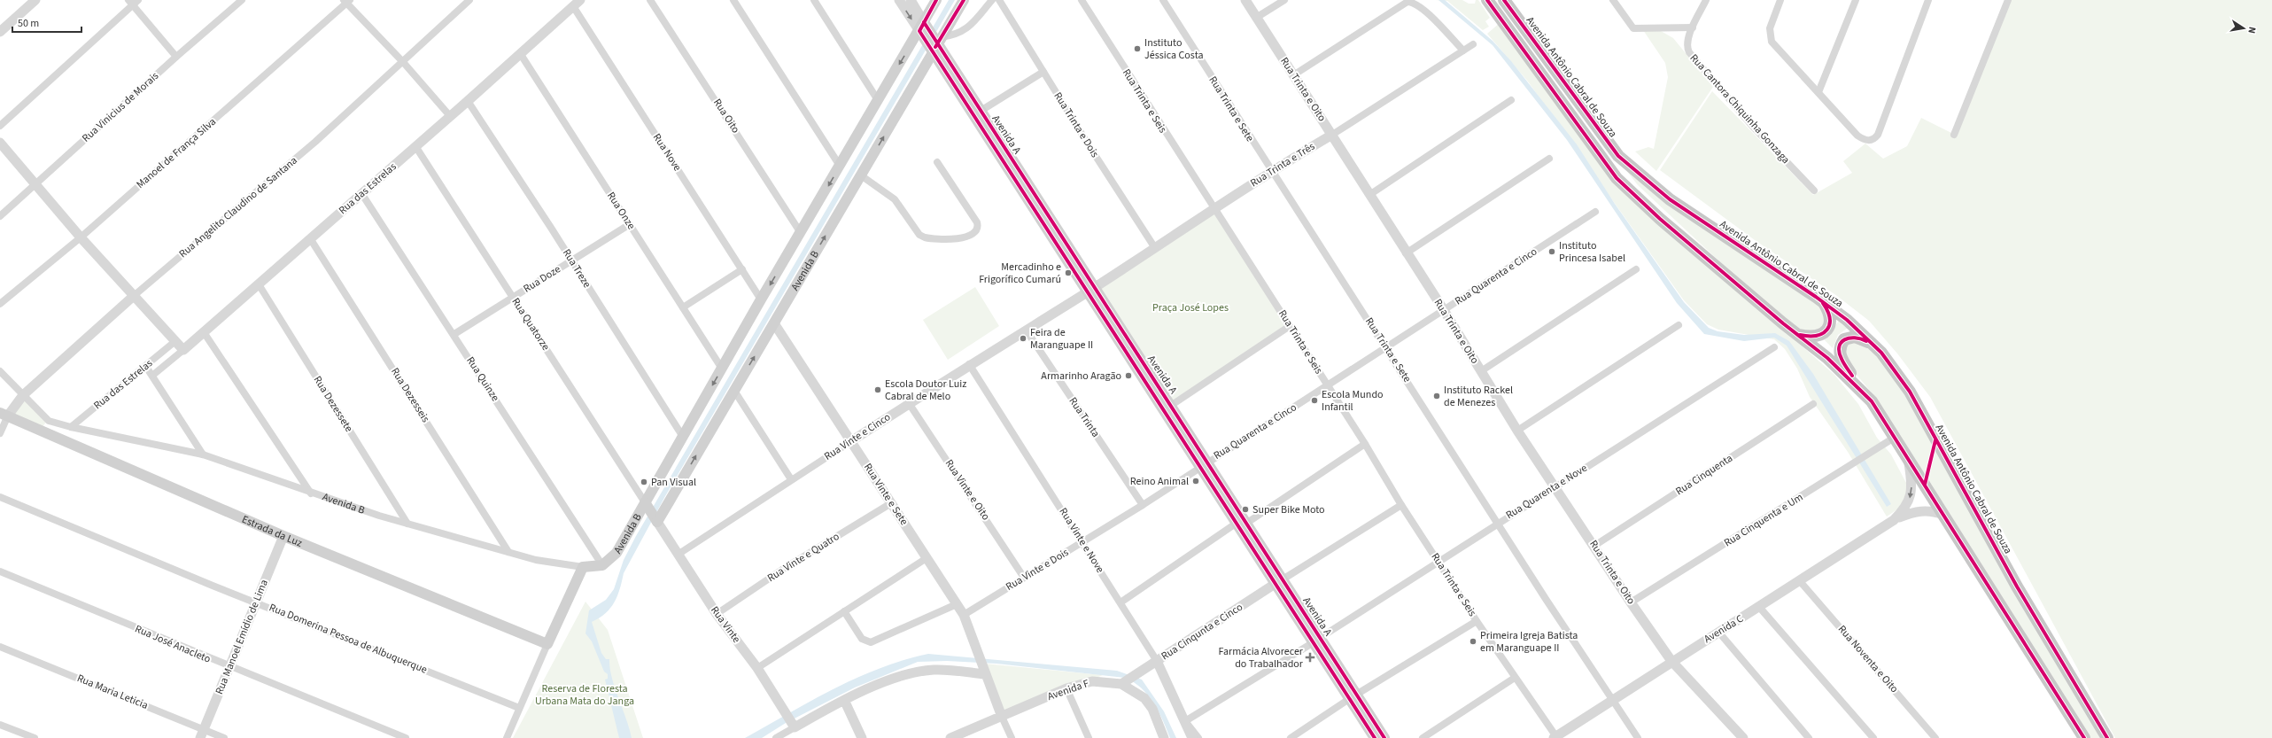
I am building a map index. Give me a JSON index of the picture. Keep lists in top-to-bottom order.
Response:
{
  "streets": {
    "highway": ["Avenida Antônio Cabral de Souza"],
    "main road": ["Avenida A", "Avenida B", "Estrada da Luz"],
    "street": [
      "Rua Trinta e Oito",
      "Rua Trinta e Seis",
      "Rua Vinicius de Morais",
      "Rua Trinta e Sete",
      "Rua Cantora Chiquinha Gonzaga",
      "Rua Oito",
      "Rua Trinta e Dois",
      "Rua Nove",
      "Manoel de França Silva",
      "Rua Trinta e Três",
      "Rua das Estrelas",
      "Rua Angelito Claudino de Santana",
      "Rua Onze",
      "Rua Treze",
      "Rua Quarenta e Cinco",
      "Rua Doze",
      "Rua Quatorze",
      "Rua Quinze",
      "Rua Dezesseis",
      "Rua Dezessete",
      "Rua Trinta",
      "Rua Vinte e Cinco",
      "Rua Cinquenta",
      "Rua Vinte e Oito",
      "Rua Quarenta e Nove",
      "Rua Vinte e Sete",
      "Rua Cinquenta e Um",
      "Rua Vinte e Nove",
      "Rua Vinte e Quatro",
      "Rua Vinte e Dois",
      "Rua Vinte",
      "Avenida C",
      "Rua Cinqunta e Cinco",
      "Rua Manoel Emídio de Lima",
      "Rua Domerina Pessoa de Albuquerque",
      "Rua José Anacleto",
      "Rua Noventa e Oito",
      "Avenida F",
      "Rua Maria Leticia"
    ]
  },
  "crossings": [
    ["Rua Trinta e Oito", "Rua Trinta e Três"],
    ["Rua Trinta e Oito", "Rua Quarenta e Cinco"],
    ["Rua Trinta e Oito", "Rua Cinquenta"],
    ["Rua Trinta e Oito", "Rua Quarenta e Nove"],
    ["Rua Trinta e Oito", "Rua Cinquenta e Um"],
    ["Rua Trinta e Oito", "Avenida C"],
    ["Rua Trinta e Seis", "Rua Trinta e Três"],
    ["Rua Trinta e Seis", "Rua Quarenta e Cinco"],
    ["Rua Trinta e Seis", "Rua Quarenta e Nove"],
    ["Rua Trinta e Seis", "Avenida C"],
    ["Rua Trinta e Sete", "Rua Trinta e Três"],
    ["Rua Trinta e Sete", "Rua Quarenta e Cinco"],
    ["Rua Trinta e Sete", "Rua Quarenta e Nove"],
    ["Rua Trinta e Sete", "Avenida C"],
    ["Rua Oito", "Avenida B"],
    ["Rua Trinta e Dois", "Rua Trinta e Três"],
    ["Avenida A", "Rua Trinta e Três"],
    ["Avenida A", "Avenida B"],
    ["Avenida A", "Rua Quarenta e Cinco"],
    ["Avenida A", "Rua Vinte e Cinco"],
    ["Avenida A", "Rua Quarenta e Nove"],
    ["Avenida A", "Rua Vinte e Dois"],
    ["Avenida A", "Rua Cinqunta e Cinco"],
    ["Rua Nove", "Rua das Estrelas"],
    ["Rua Nove", "Avenida B"],
    ["Rua Trinta e Três", "Rua Vinte e Cinco"],
    ["Rua das Estrelas", "Rua Onze"],
    ["Rua das Estrelas", "Rua Treze"],
    ["Rua das Estrelas", "Avenida B"],
    ["Rua das Estrelas", "Rua Quatorze"],
    ["Rua das Estrelas", "Rua Quinze"],
    ["Rua das Estrelas", "Rua Dezesseis"],
    ["Rua das Estrelas", "Rua Dezessete"],
    ["Rua Angelito Claudino de Santana", "Avenida B"],
    ["Rua Angelito Claudino de Santana", "Estrada da Luz"],
    ["Rua Onze", "Avenida B"],
    ["Rua Onze", "Rua Doze"],
    ["Rua Treze", "Avenida B"],
    ["Rua Treze", "Rua Doze"],
    ["Avenida B", "Rua Quatorze"],
    ["Avenida B", "Rua Quinze"],
    ["Avenida B", "Rua Dezesseis"],
    ["Avenida B", "Rua Dezessete"],
    ["Avenida B", "Rua Vinte e Sete"],
    ["Avenida B", "Rua Vinte"],
    ["Rua Quarenta e Cinco", "Rua Vinte e Dois"],
    ["Rua Doze", "Rua Quatorze"],
    ["Rua Doze", "Rua Quinze"],
    ["Rua Trinta", "Rua Vinte e Cinco"],
    ["Rua Trinta", "Rua Vinte e Dois"],
    ["Rua Vinte e Cinco", "Rua Vinte e Oito"],
    ["Rua Vinte e Cinco", "Rua Vinte e Sete"],
    ["Rua Vinte e Cinco", "Rua Vinte e Nove"],
    ["Rua Vinte e Cinco", "Rua Vinte"],
    ["Rua Vinte e Oito", "Rua Vinte e Dois"],
    ["Rua Quarenta e Nove", "Rua Vinte e Nove"],
    ["Rua Vinte e Sete", "Rua Vinte e Quatro"],
    ["Rua Vinte e Sete", "Rua Vinte e Dois"],
    ["Rua Vinte e Sete", "Avenida F"],
    ["Estrada da Luz", "Rua Manoel Emídio de Lima"],
    ["Rua Vinte e Nove", "Rua Vinte e Dois"],
    ["Rua Vinte e Nove", "Rua Cinqunta e Cinco"],
    ["Rua Vinte e Quatro", "Rua Vinte"],
    ["Avenida C", "Rua Noventa e Oito"],
    ["Rua Cinqunta e Cinco", "Avenida F"],
    ["Rua Manoel Emídio de Lima", "Rua Domerina Pessoa de Albuquerque"],
    ["Rua Manoel Emídio de Lima", "Rua José Anacleto"],
    ["Rua Manoel Emídio de Lima", "Rua Maria Leticia"]
  ],
  "parks": ["Praça José Lopes", "Reserva de Floresta Urbana Mata do Janga"],
  "places": {
    "other": [
      "Instituto Jéssica Costa",
      "Instituto Princesa Isabel",
      "Mercadinho e Frigorífico Cumarú",
      "Feira de Maranguape II",
      "Armarinho Aragão",
      "Escola Doutor Luiz Cabral de Melo",
      "Instituto Rackel de Menezes",
      "Escola Mundo Infantil",
      "Reino Animal",
      "Pan Visual",
      "Super Bike Moto",
      "Primeira Igreja Batista em Maranguape II"
    ],
    "health": ["Farmácia Alvorecer do Trabalhador"]
  },
  "scale_bar": "50 m",
  "north": "right"
}
